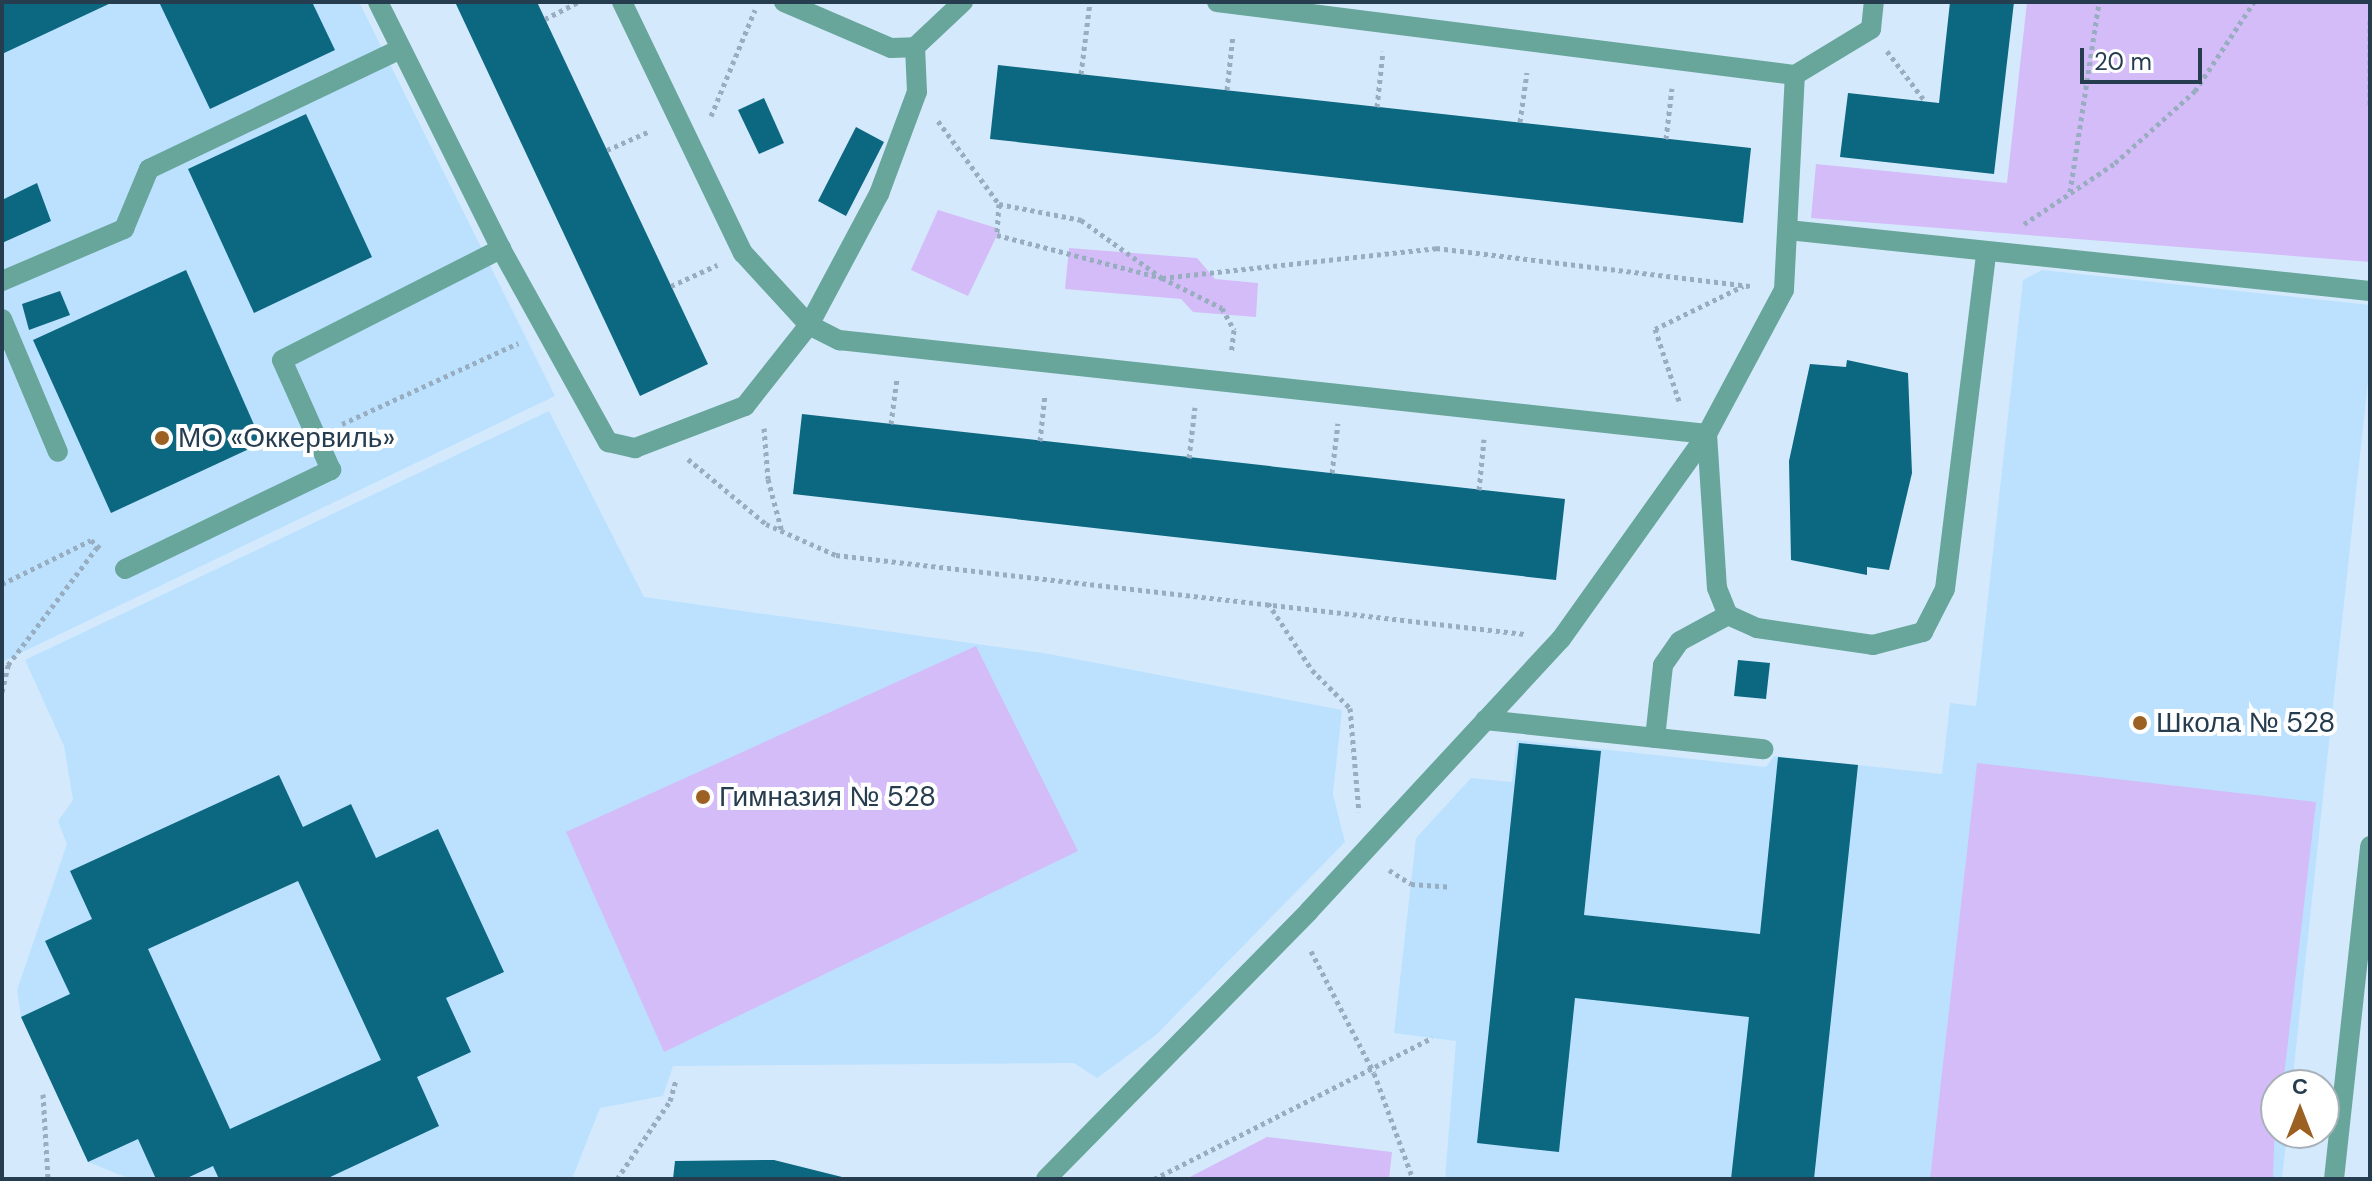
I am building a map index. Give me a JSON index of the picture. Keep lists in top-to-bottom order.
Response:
{
  "places": ["МО «Оккервиль»", "Школа № 528", "Гимназия № 528"],
  "scale_bar": "20 m",
  "north": "top"
}
